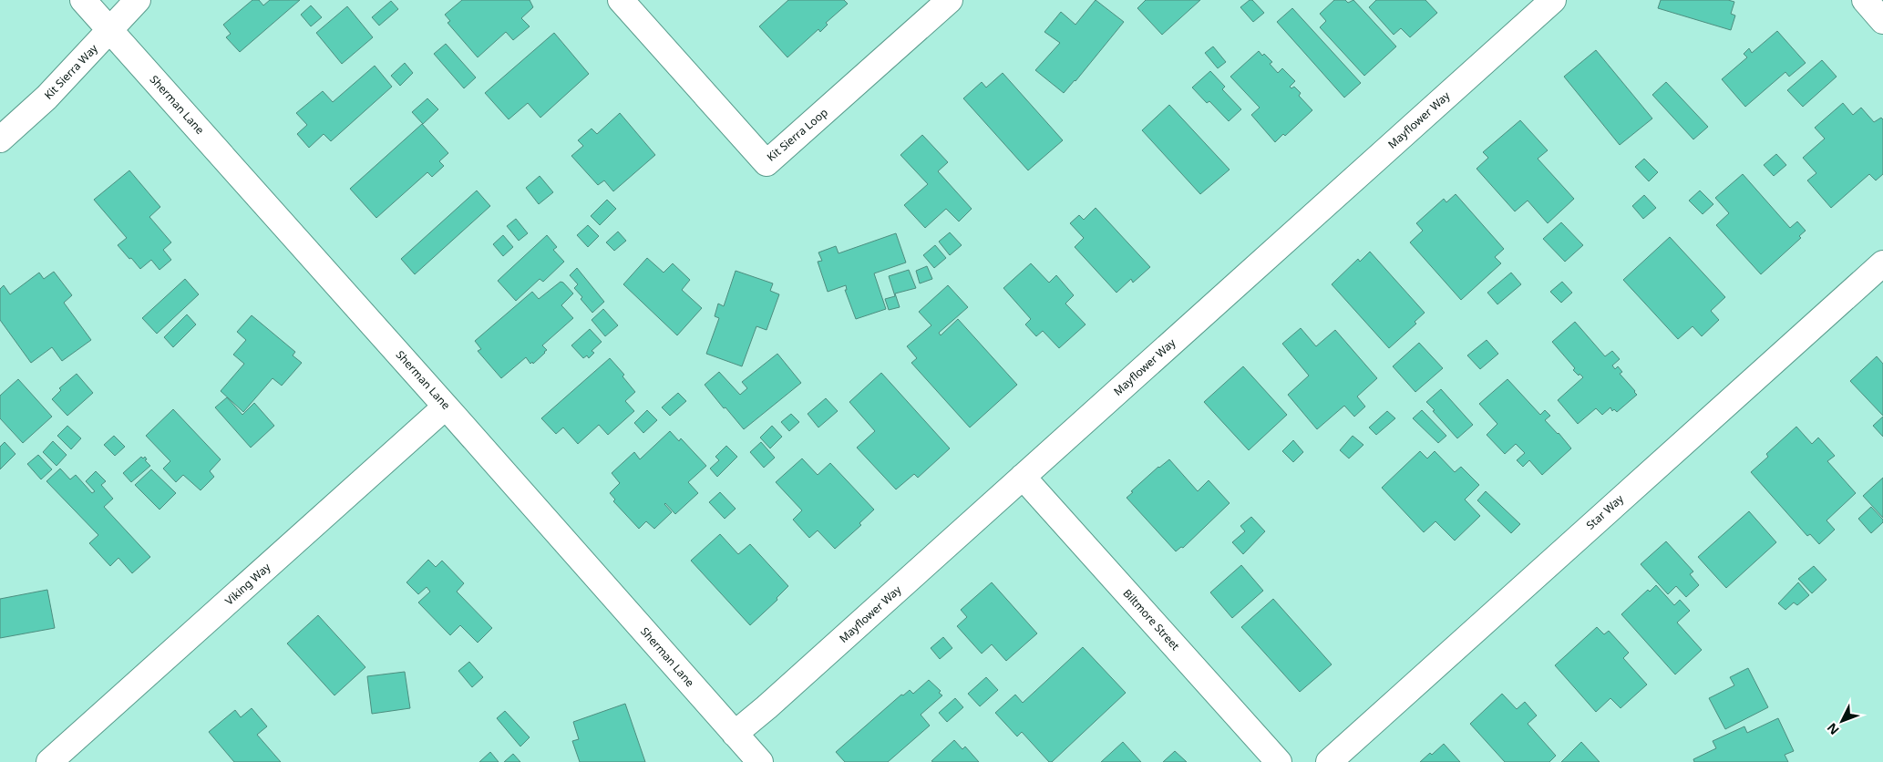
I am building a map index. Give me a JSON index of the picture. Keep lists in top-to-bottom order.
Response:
{
  "streets": {
    "street": [
      "Kit Sierra Way",
      "Sherman Lane",
      "Mayflower Way",
      "Kit Sierra Loop",
      "Star Way",
      "Viking Way",
      "Biltmore Street"
    ]
  },
  "crossings": [
    ["Kit Sierra Way", "Sherman Lane"],
    ["Sherman Lane", "Mayflower Way"],
    ["Sherman Lane", "Viking Way"],
    ["Mayflower Way", "Biltmore Street"]
  ],
  "north": "bottom left"
}
